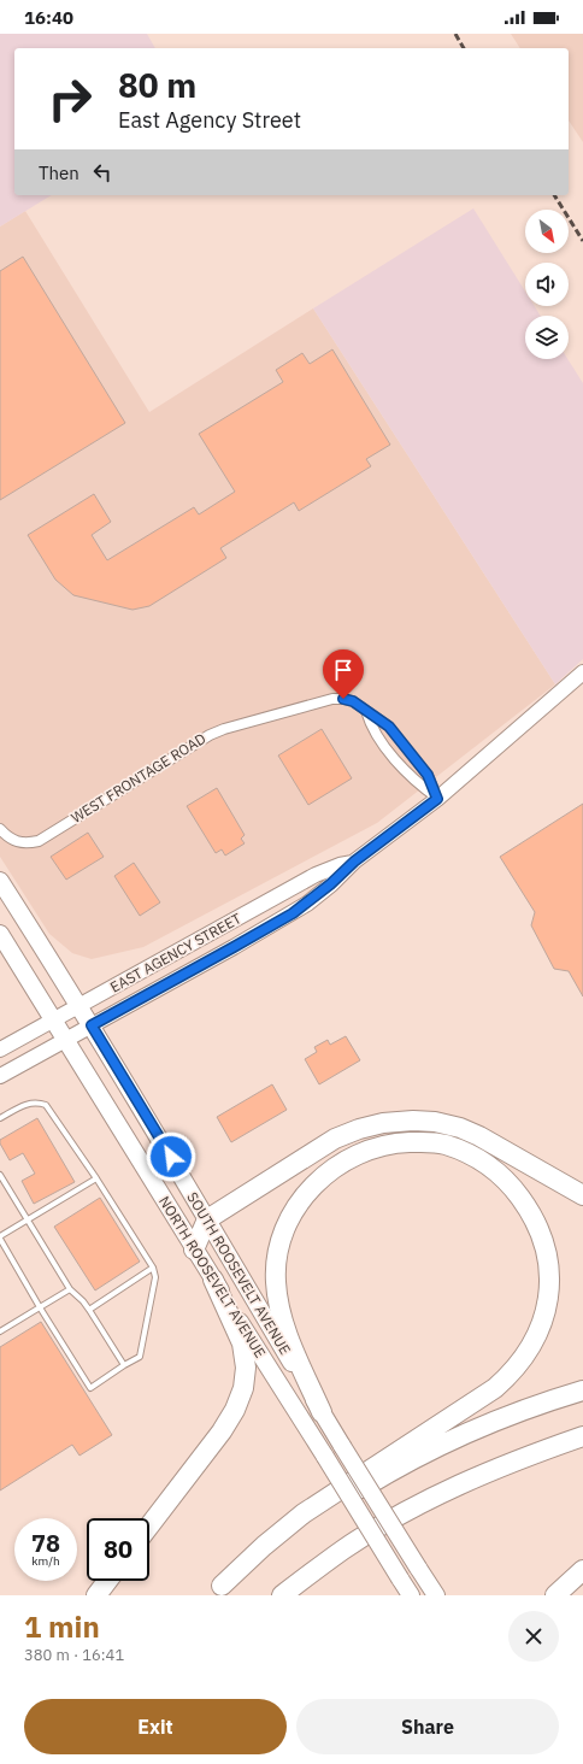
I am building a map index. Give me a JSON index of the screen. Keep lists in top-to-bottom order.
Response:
{
  "streets": {
    "highway": ["SOUTH ROOSEVELT AVENUE", "NORTH ROOSEVELT AVENUE"],
    "main road": ["EAST AGENCY STREET"],
    "street": ["WEST FRONTAGE ROAD"]
  },
  "crossings": [
    ["WEST FRONTAGE ROAD", "EAST AGENCY STREET"],
    ["EAST AGENCY STREET", "SOUTH ROOSEVELT AVENUE"],
    ["EAST AGENCY STREET", "NORTH ROOSEVELT AVENUE"]
  ],
  "north": "bottom right",
  "page": {
    "status": "16:40",
    "turn": ["80 m", "East Agency Street"],
    "then": "Then",
    "speed": "78 km/h",
    "limit": "80",
    "heading": ["1 min", "380 m · 16:41"],
    "buttons": ["Exit", "Share"]
  }
}
